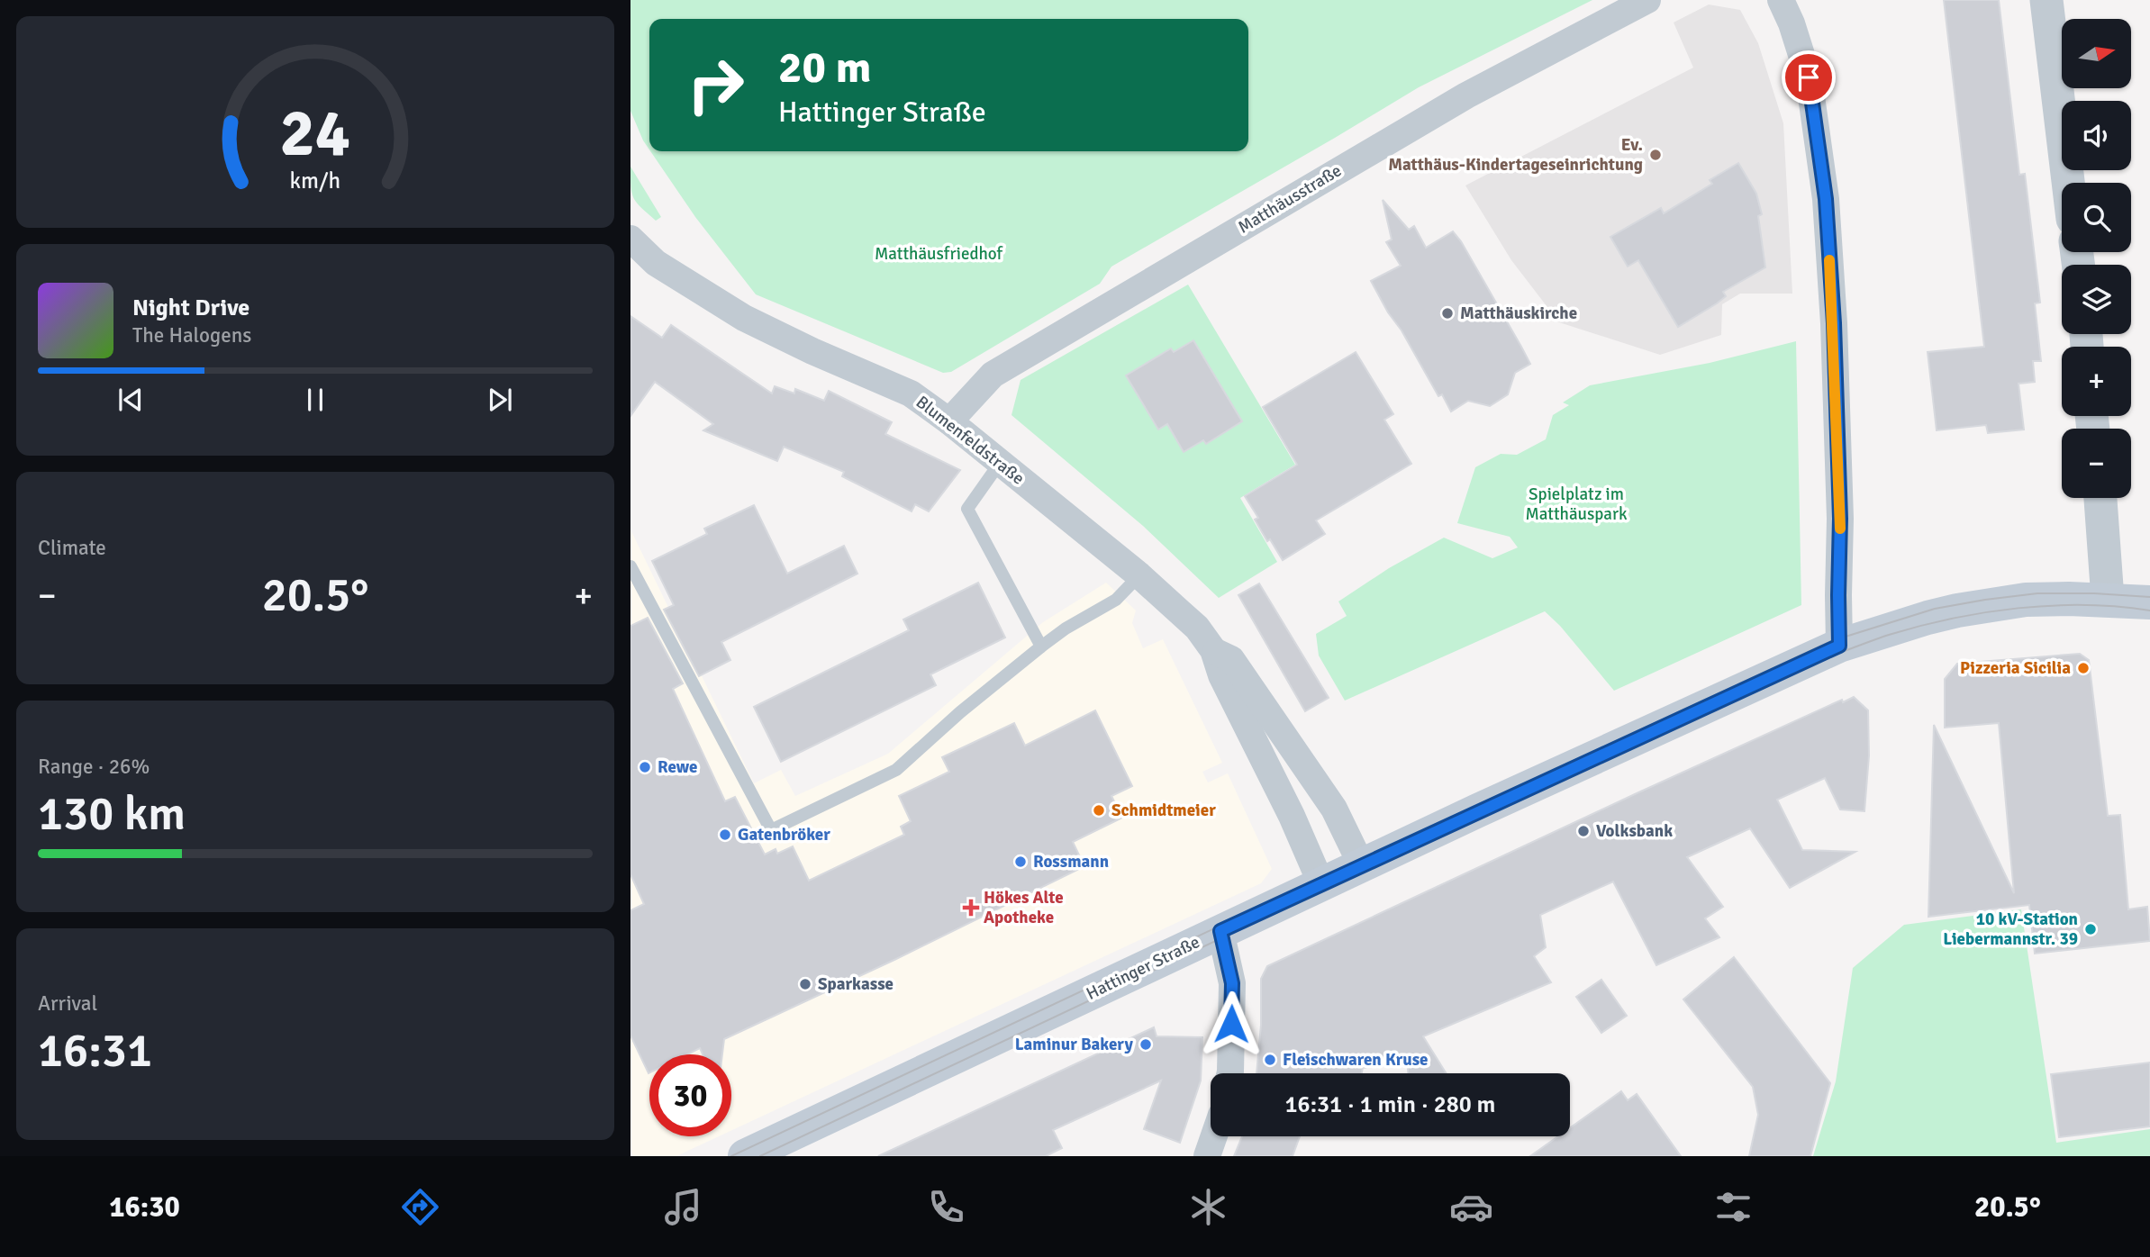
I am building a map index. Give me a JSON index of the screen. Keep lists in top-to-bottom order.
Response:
{
  "streets": {
    "main road": ["Hattinger Straße"],
    "street": ["Matthäusstraße", "Blumenfeldstraße"]
  },
  "crossings": [
    ["Matthäusstraße", "Blumenfeldstraße"],
    ["Blumenfeldstraße", "Hattinger Straße"]
  ],
  "parks": ["Matthäusfriedhof", "Spielplatz im Matthäuspark"],
  "places": {
    "other": [
      "Ev. Matthäus-Kindertageseinrichtung",
      "Matthäuskirche",
      "Pizzeria Sicilia",
      "Rewe",
      "Schmidtmeier",
      "Volksbank",
      "Gatenbröker",
      "Rossmann",
      "10 kV-Station Liebermannstr. 39",
      "Sparkasse",
      "Laminur Bakery",
      "Fleischwaren Kruse"
    ],
    "health": ["Hökes Alte Apotheke"]
  },
  "north": "right",
  "page": {
    "map_buttons": ["+", "−"],
    "turn": ["20 m", "Hattinger Straße"],
    "song": ["Night Drive", "The Halogens"],
    "tile": [
      "Climate",
      ["Range · 26%", "130 km"],
      ["Arrival", "16:31"]
    ],
    "heat": ["−", "20.5°", "+"],
    "limit": "30",
    "trip": "16:31 · 1 min · 280 m",
    "tabs": ["16:30", "20.5°"],
    "gauge": ["24", "km/h"]
  }
}
